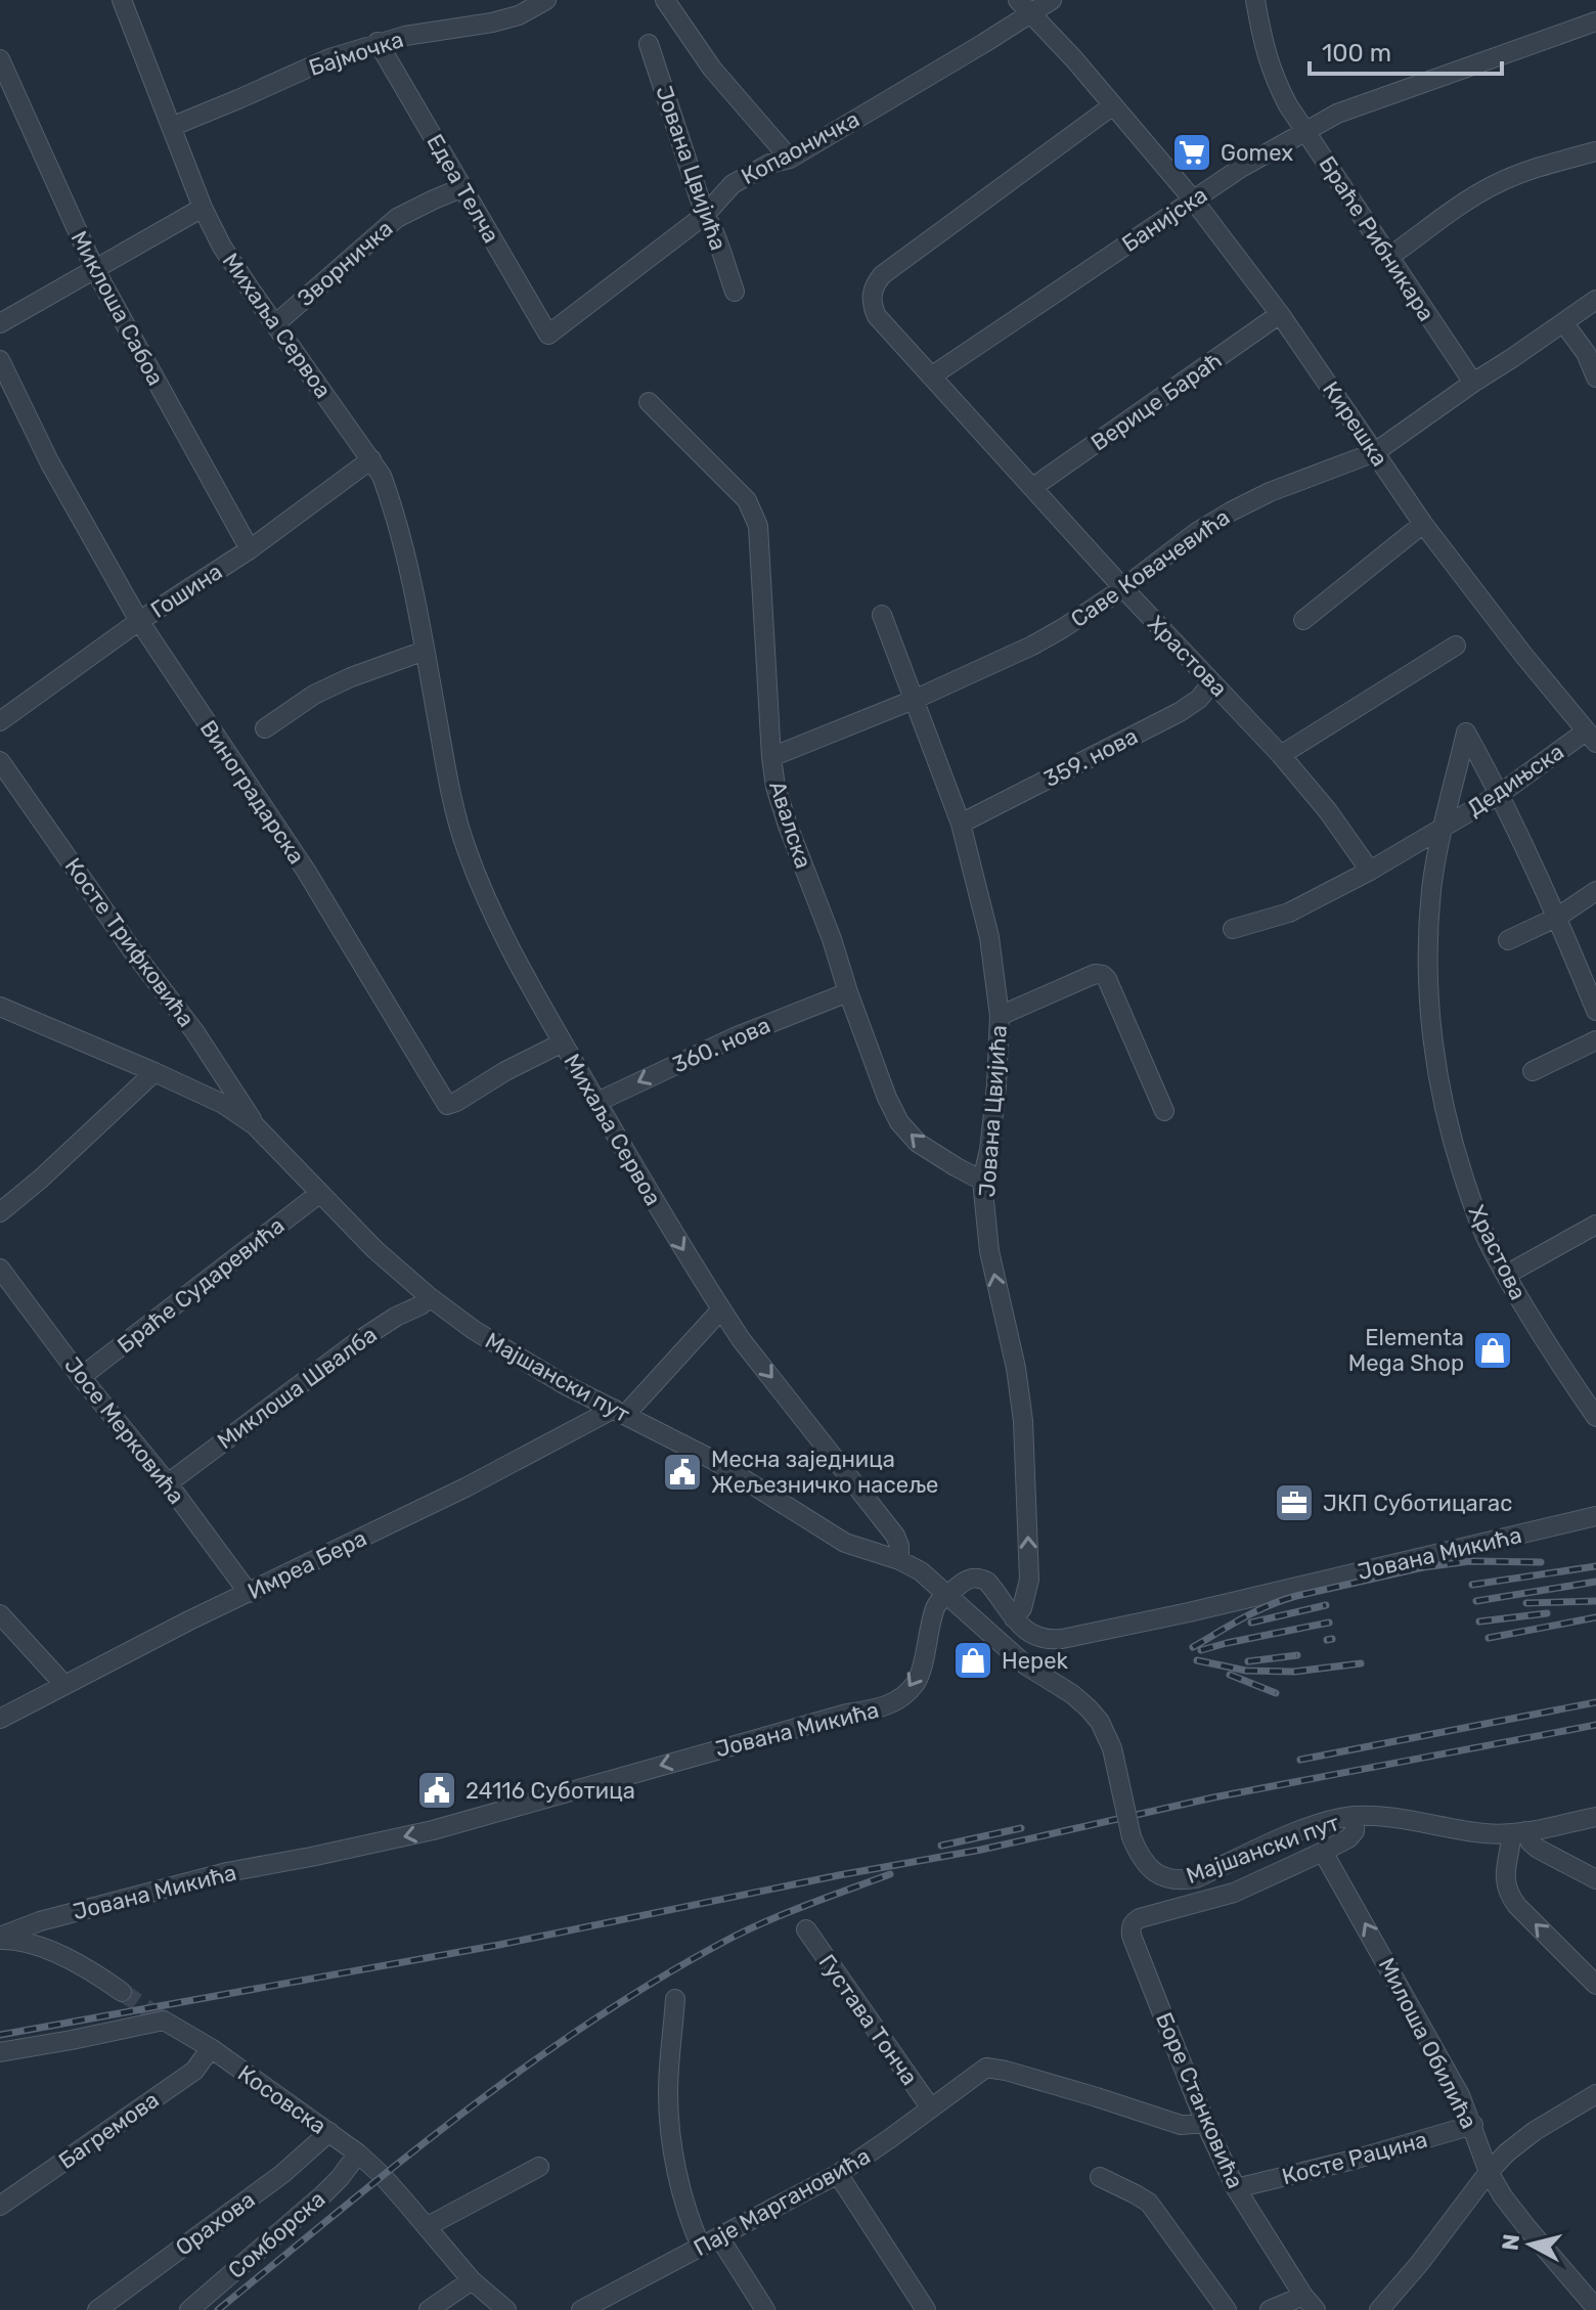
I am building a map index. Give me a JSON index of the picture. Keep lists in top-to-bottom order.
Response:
{
  "streets": {
    "street": [
      "Бајмочка",
      "Копаоничка",
      "Јована Цвијића",
      "Едеа Телча",
      "Банијска",
      "Браће Рибникара",
      "Зворничка",
      "Миклоша Сабоа",
      "Михаља Сервоа",
      "Верице Бараћ",
      "Кирешка",
      "Саве Ковачевића",
      "Гошина",
      "Храстова",
      "359. нова",
      "Дедињска",
      "Виноградарска",
      "Авалска",
      "Косте Трифковића",
      "360. нова",
      "Браће Сударевића",
      "Мајшански пут",
      "Миклоша Швалба",
      "Јосе Мерковића",
      "Јована Микића",
      "Имреа Бера",
      "Густава Тонча",
      "Милоша Обилића",
      "Косовска",
      "Боре Станковића",
      "Багремова",
      "Косте Рацина",
      "Паје Маргановића",
      "Орахова",
      "Сомборска"
    ]
  },
  "crossings": [
    ["Бајмочка", "Едеа Телча"],
    ["Бајмочка", "Михаља Сервоа"],
    ["Копаоничка", "Јована Цвијића"],
    ["Копаоничка", "Едеа Телча"],
    ["Копаоничка", "Кирешка"],
    ["Јована Цвијића", "Саве Ковачевића"],
    ["Јована Цвијића", "359. нова"],
    ["Јована Цвијића", "Авалска"],
    ["Јована Цвијића", "Јована Микића"],
    ["Едеа Телча", "Зворничка"],
    ["Банијска", "Браће Рибникара"],
    ["Банијска", "Кирешка"],
    ["Банијска", "Храстова"],
    ["Браће Рибникара", "Саве Ковачевића"],
    ["Зворничка", "Михаља Сервоа"],
    ["Миклоша Сабоа", "Гошина"],
    ["Михаља Сервоа", "Гошина"],
    ["Михаља Сервоа", "Виноградарска"],
    ["Михаља Сервоа", "360. нова"],
    ["Михаља Сервоа", "Мајшански пут"],
    ["Михаља Сервоа", "Имреа Бера"],
    ["Верице Бараћ", "Кирешка"],
    ["Верице Бараћ", "Храстова"],
    ["Кирешка", "Саве Ковачевића"],
    ["Кирешка", "Дедињска"],
    ["Саве Ковачевића", "Храстова"],
    ["Саве Ковачевића", "Авалска"],
    ["Гошина", "Виноградарска"],
    ["Храстова", "359. нова"],
    ["Храстова", "Дедињска"],
    ["Авалска", "360. нова"],
    ["Косте Трифковића", "Мајшански пут"],
    ["Браће Сударевића", "Мајшански пут"],
    ["Браће Сударевића", "Јосе Мерковића"],
    ["Мајшански пут", "Миклоша Швалба"],
    ["Мајшански пут", "Јована Микића"],
    ["Мајшански пут", "Имреа Бера"],
    ["Миклоша Швалба", "Јосе Мерковића"],
    ["Јосе Мерковића", "Имреа Бера"],
    ["Густава Тонча", "Паје Маргановића"],
    ["Милоша Обилића", "Боре Станковића"],
    ["Милоша Обилића", "Косте Рацина"],
    ["Косовска", "Багремова"],
    ["Косовска", "Орахова"],
    ["Косовска", "Сомборска"],
    ["Боре Станковића", "Косте Рацина"],
    ["Боре Станковића", "Паје Маргановића"]
  ],
  "one_way": ["360. нова", "Јована Микића", "Милоша Обилића"],
  "places": {
    "supermarket": ["Gomex"],
    "shop": ["Elementa Mega Shop", "Hepek"],
    "public building": ["Месна заједница Жељезничко насеље", "24116 Суботица"],
    "office": ["ЈКП Суботицагас"]
  },
  "scale_bar": "100 m",
  "north": "left"
}
